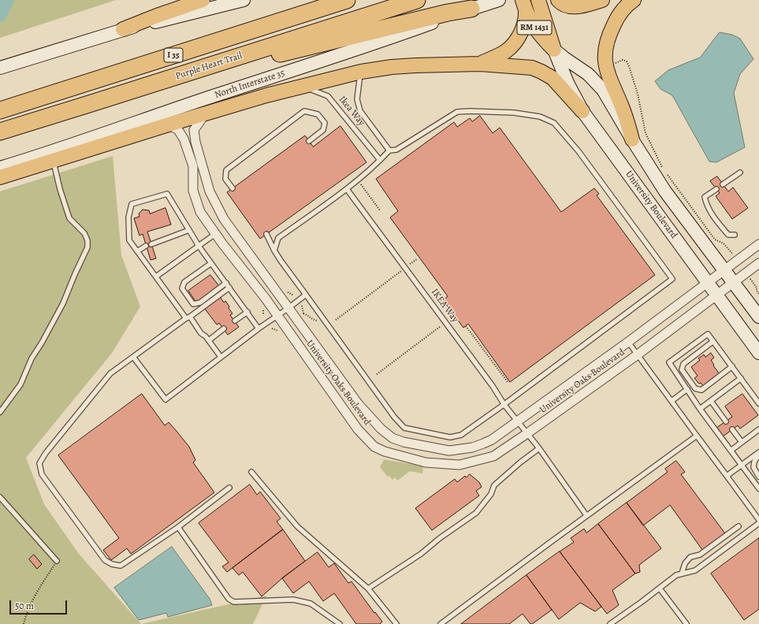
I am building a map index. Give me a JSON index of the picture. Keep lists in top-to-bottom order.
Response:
{
  "streets": {
    "highway": ["I 35", "Purple Heart Trail"],
    "main road": ["RM 1431", "North Interstate 35", "University Boulevard"],
    "street": ["University Oaks Boulevard"],
    "lane": ["Ikea Way", "IKEA Way"]
  },
  "crossings": [
    ["University Boulevard", "University Oaks Boulevard"],
    ["IKEA Way", "University Oaks Boulevard"]
  ],
  "scale_bar": "50 m"
}
